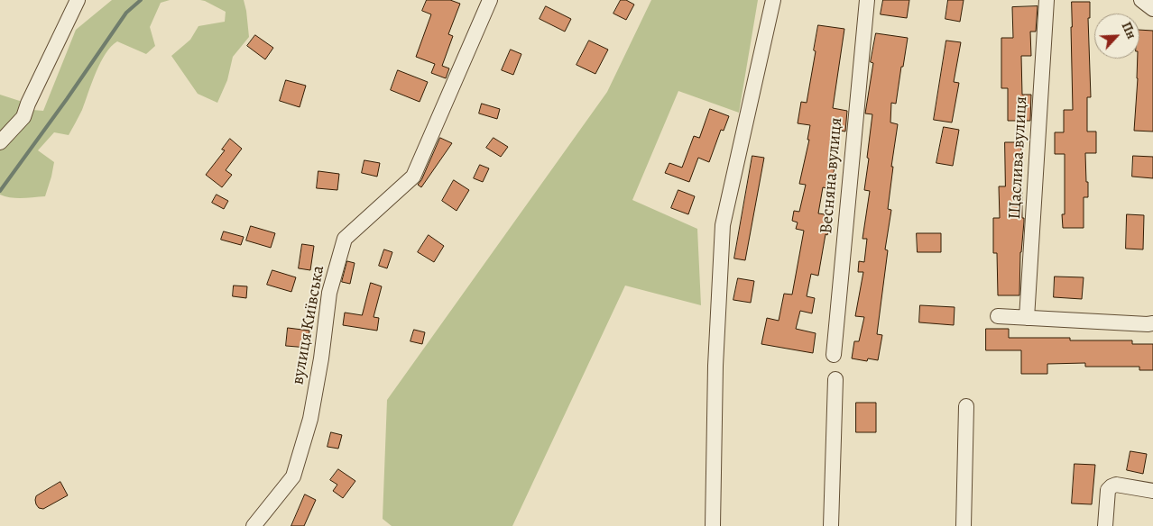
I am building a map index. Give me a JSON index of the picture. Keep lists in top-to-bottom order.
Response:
{
  "streets": {
    "street": ["Щаслива вулиця", "Весняна вулиця", "вулиця Київська"]
  },
  "north": "top right"
}
